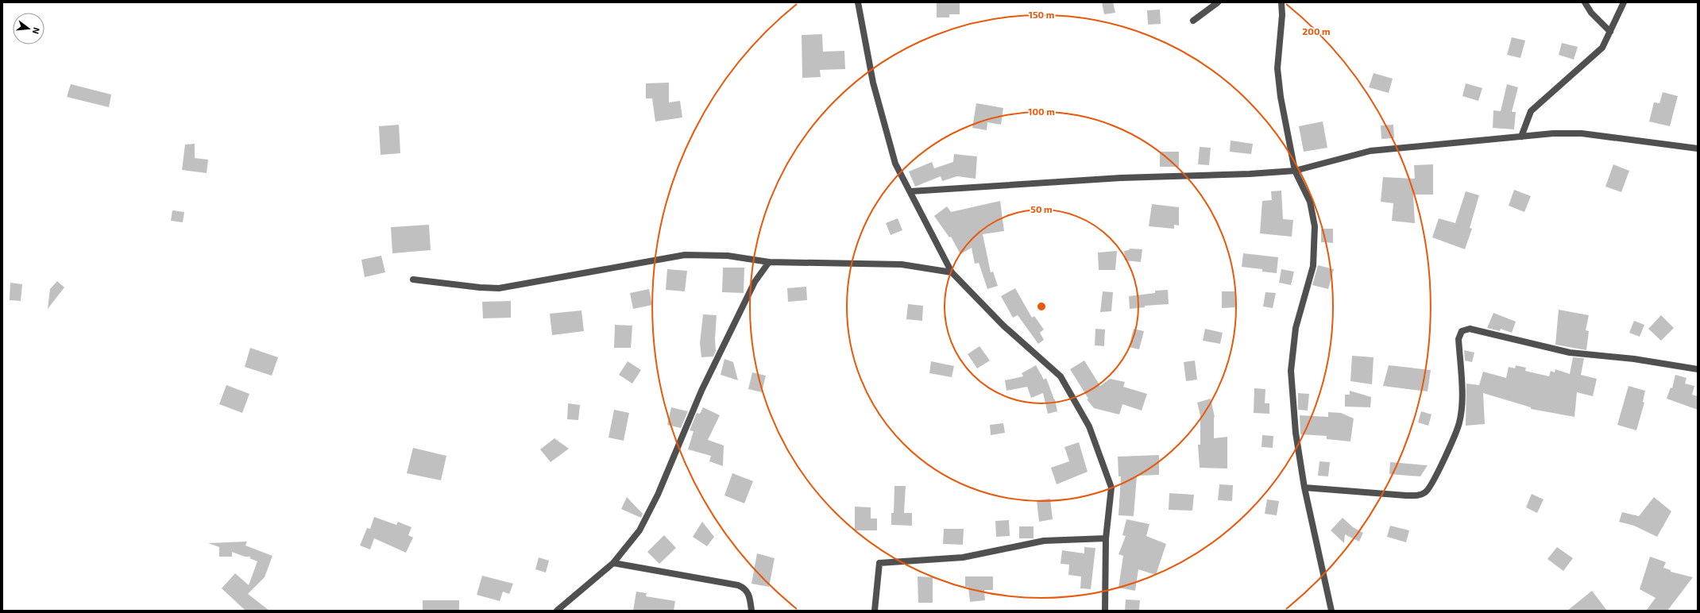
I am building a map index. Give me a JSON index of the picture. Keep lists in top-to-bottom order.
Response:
{
  "north": "right",
  "rings": [
    "150 m",
    "200 m",
    "100 m",
    "50 m"
  ]
}
